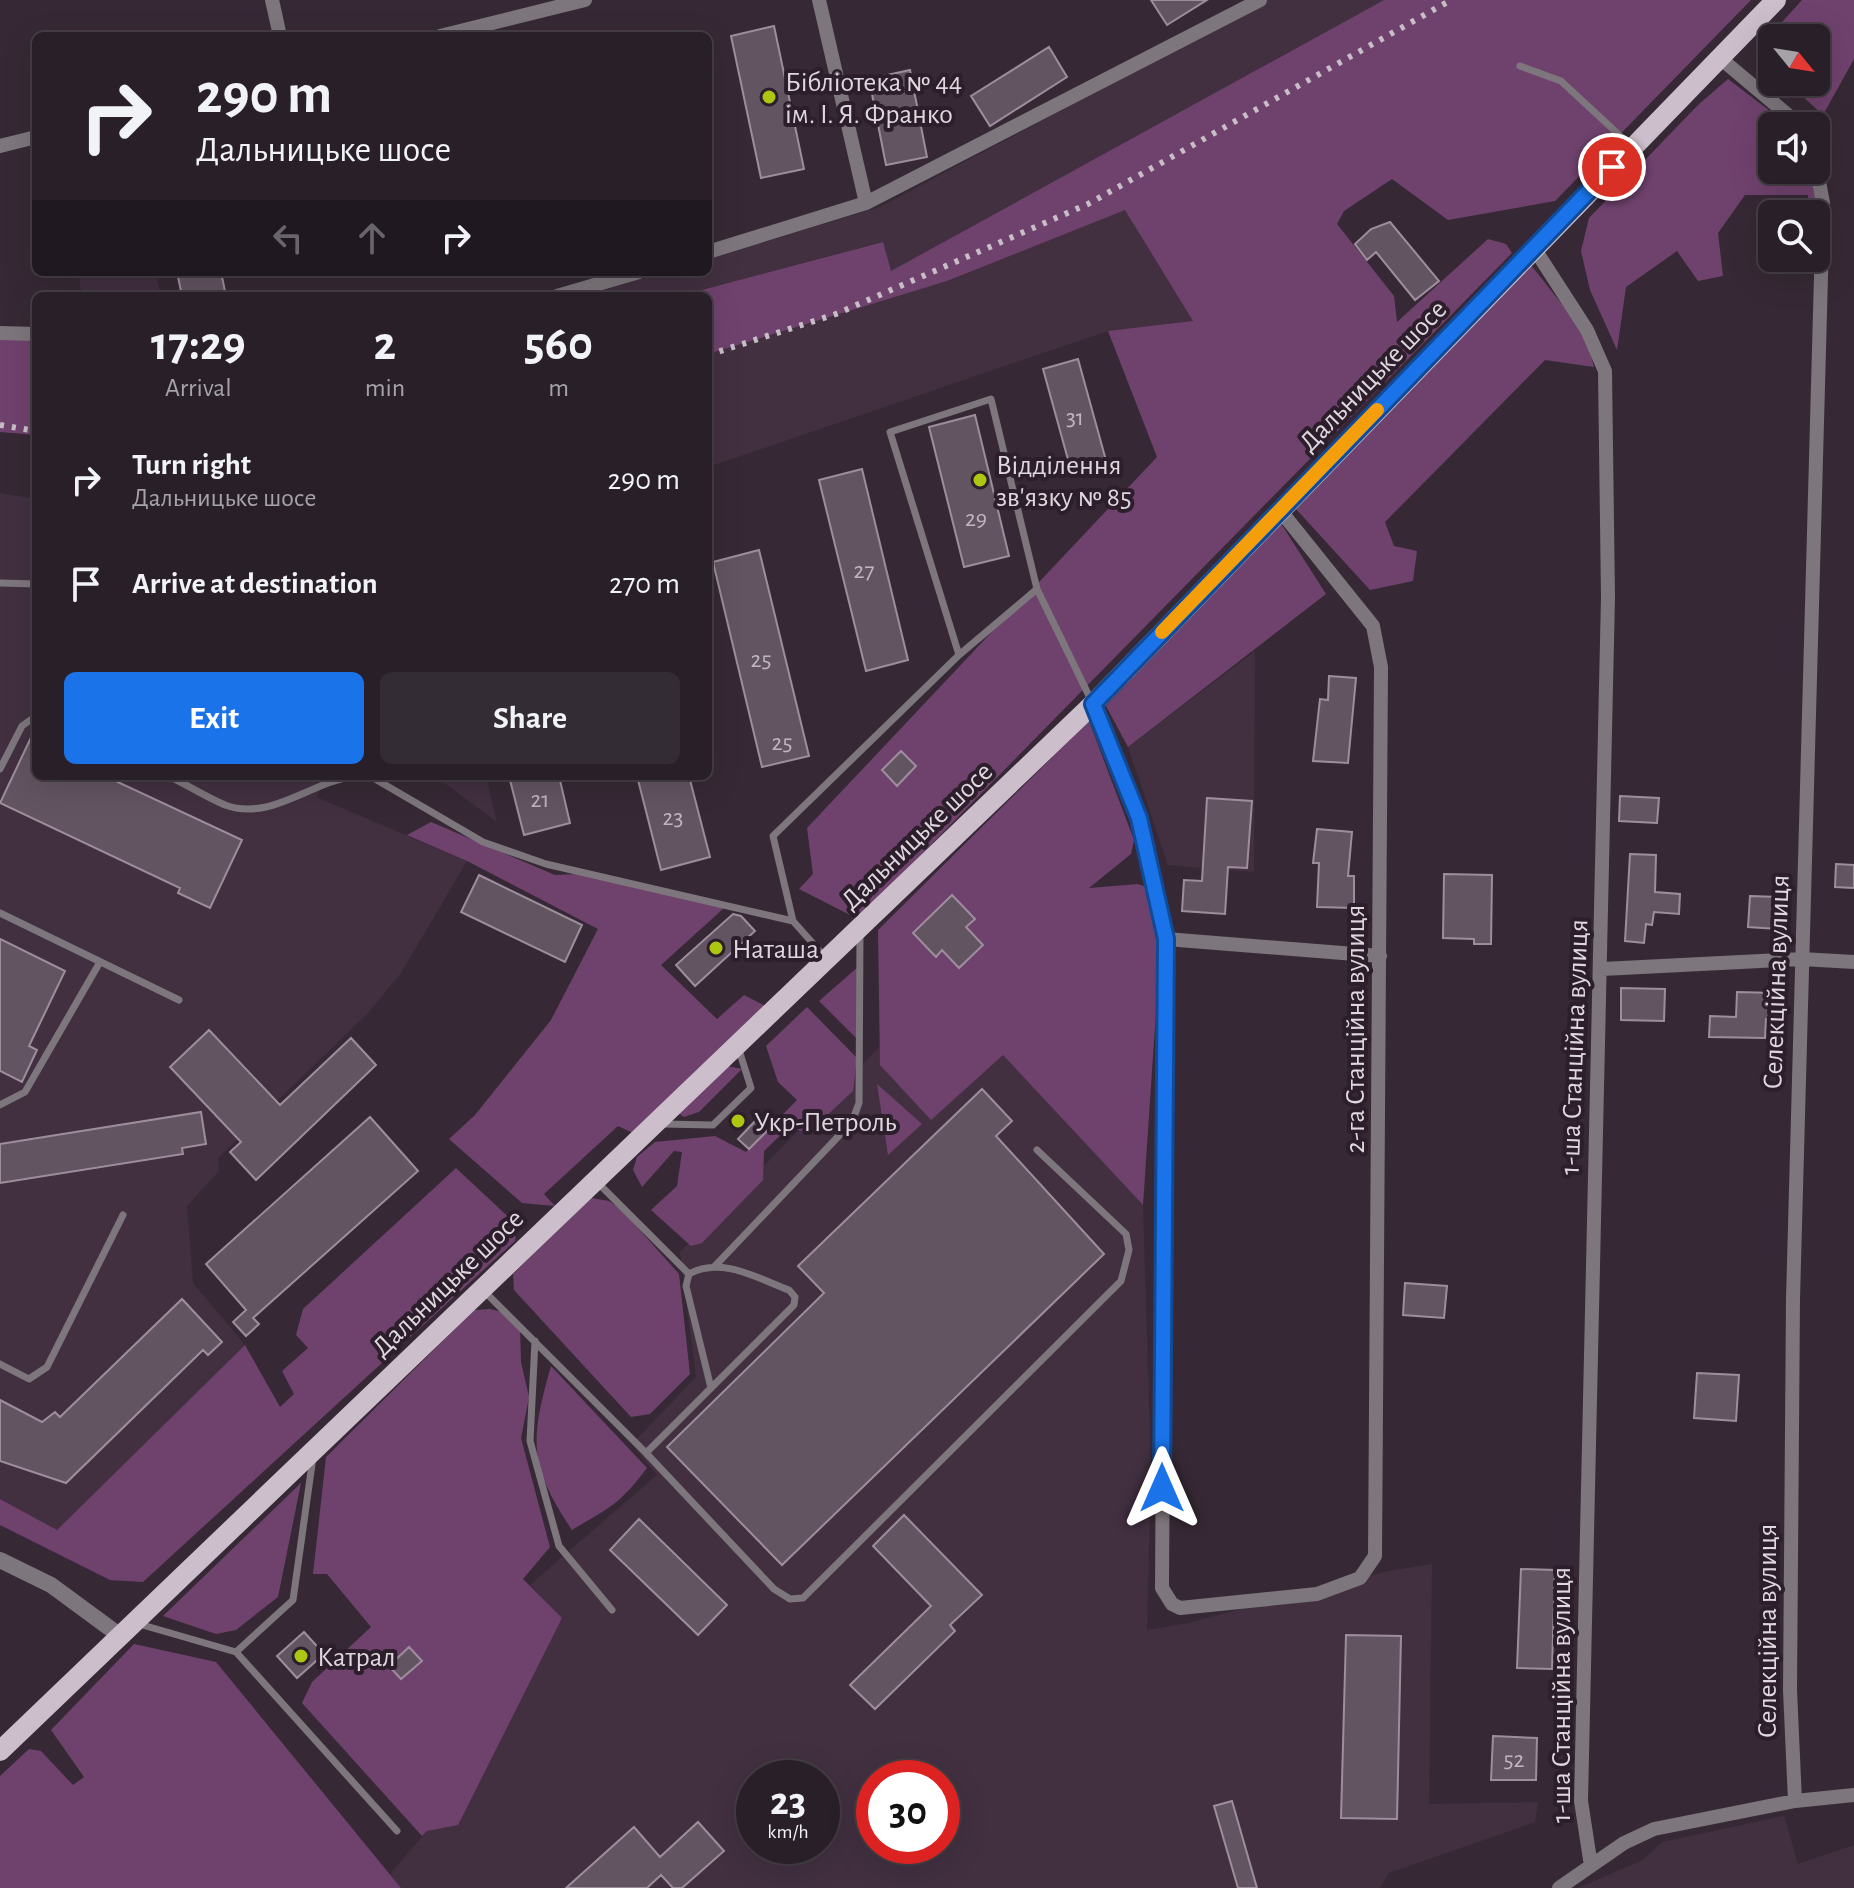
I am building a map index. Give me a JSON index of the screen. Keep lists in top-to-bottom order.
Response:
{
  "streets": {
    "main road": ["Дальницьке шосе"],
    "street": ["Селекційна вулиця", "2-га Станційна вулиця", "1-ша Станційна вулиця"]
  },
  "crossings": [
    ["Дальницьке шосе", "2-га Станційна вулиця"],
    ["Дальницьке шосе", "1-ша Станційна вулиця"]
  ],
  "places": [
    "Бібліотека № 44 ім. І. Я. Франко",
    "Відділення зв'язку № 85",
    "Наташа",
    "Укр-Петроль",
    "Катрал"
  ],
  "house_numbers": [
    "31",
    "29",
    "27",
    "25",
    "25",
    "21",
    "23",
    "52"
  ],
  "north": "bottom right",
  "page": {
    "turn": ["290 m", "Дальницьке шосе"],
    "eta": [
      "17:29",
      "Arrival",
      "2",
      "min",
      "560",
      "m"
    ],
    "list": [
      {
        "name": "Turn right",
        "note": "Дальницьке шосе",
        "value": "290 m"
      },
      {
        "name": "Arrive at destination",
        "value": "270 m"
      }
    ],
    "buttons": ["Exit", "Share"],
    "speed": "23 km/h",
    "limit": "30"
  }
}
